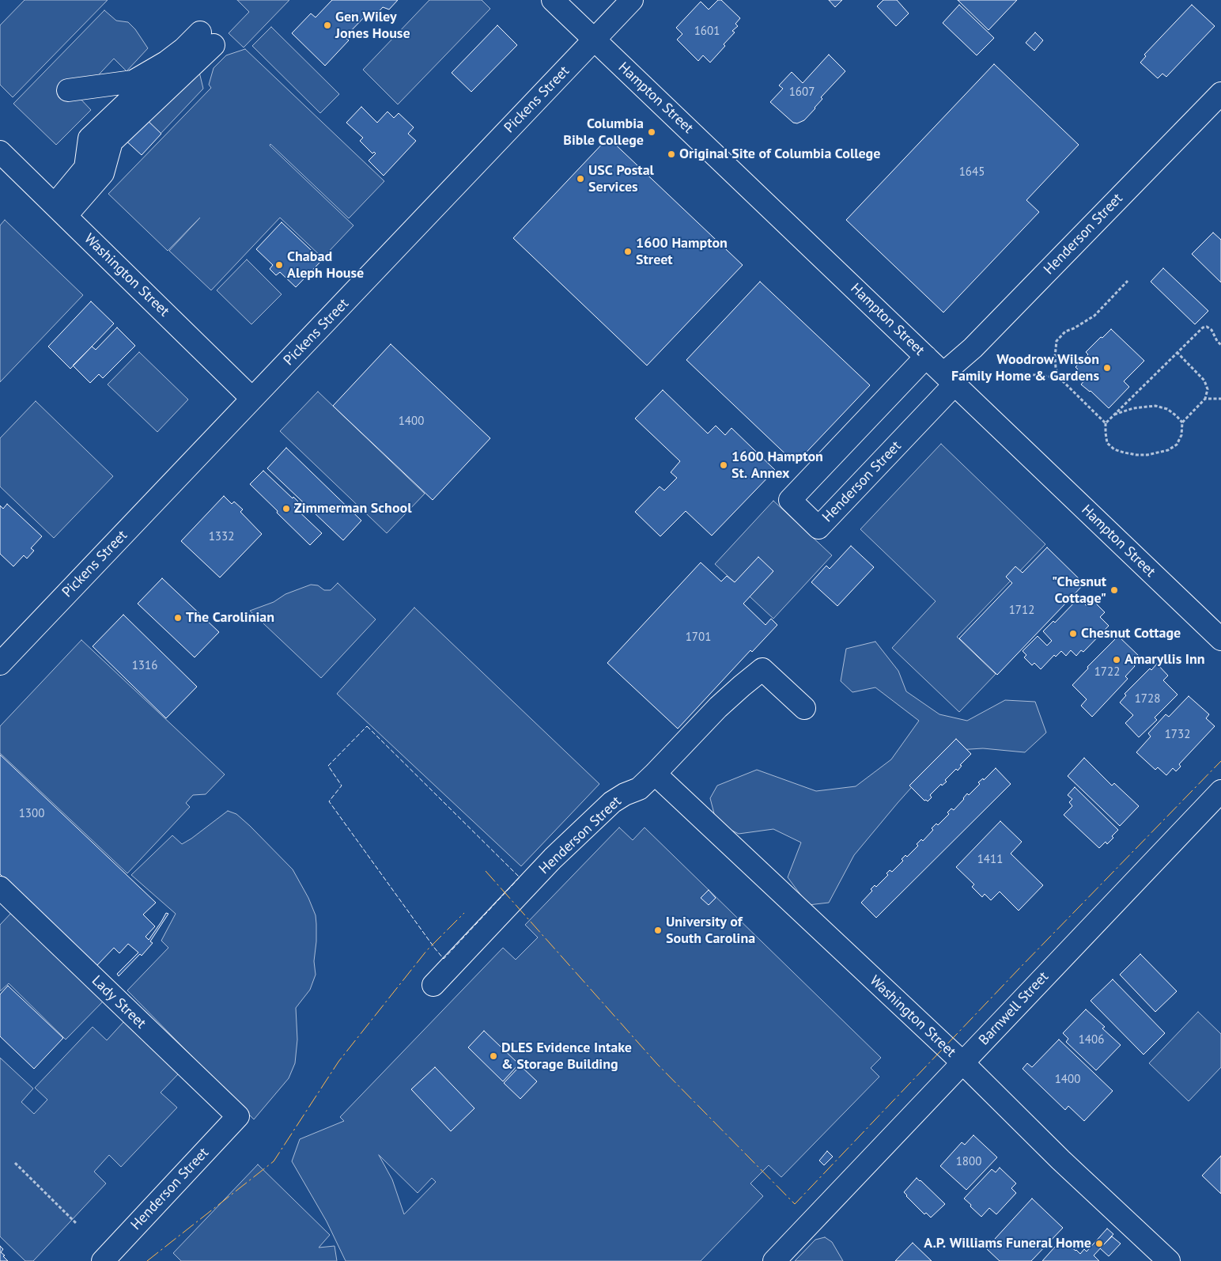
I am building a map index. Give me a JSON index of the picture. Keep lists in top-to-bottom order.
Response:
{
  "streets": {
    "street": [
      "Hampton Street",
      "Pickens Street",
      "Henderson Street",
      "Washington Street",
      "Lady Street",
      "Barnwell Street"
    ]
  },
  "crossings": [
    ["Hampton Street", "Pickens Street"],
    ["Hampton Street", "Henderson Street"],
    ["Pickens Street", "Washington Street"],
    ["Henderson Street", "Washington Street"],
    ["Henderson Street", "Lady Street"],
    ["Washington Street", "Barnwell Street"]
  ],
  "places": [
    "Gen Wiley Jones House",
    "Columbia Bible College",
    "Original Site of Columbia College",
    "USC Postal Services",
    "1600 Hampton Street",
    "Chabad Aleph House",
    "Woodrow Wilson Family Home & Gardens",
    "1600 Hampton St. Annex",
    "Zimmerman School",
    "\"Chesnut Cottage\"",
    "The Carolinian",
    "Chesnut Cottage",
    "Amaryllis Inn",
    "University of South Carolina",
    "DLES Evidence Intake & Storage Building",
    "A.P. Williams Funeral Home"
  ],
  "house_numbers": [
    "1601",
    "1607",
    "1645",
    "1400",
    "1332",
    "1712",
    "1701",
    "1316",
    "1722",
    "1728",
    "1732",
    "1300",
    "1411",
    "1406",
    "1400",
    "1800"
  ]
}
